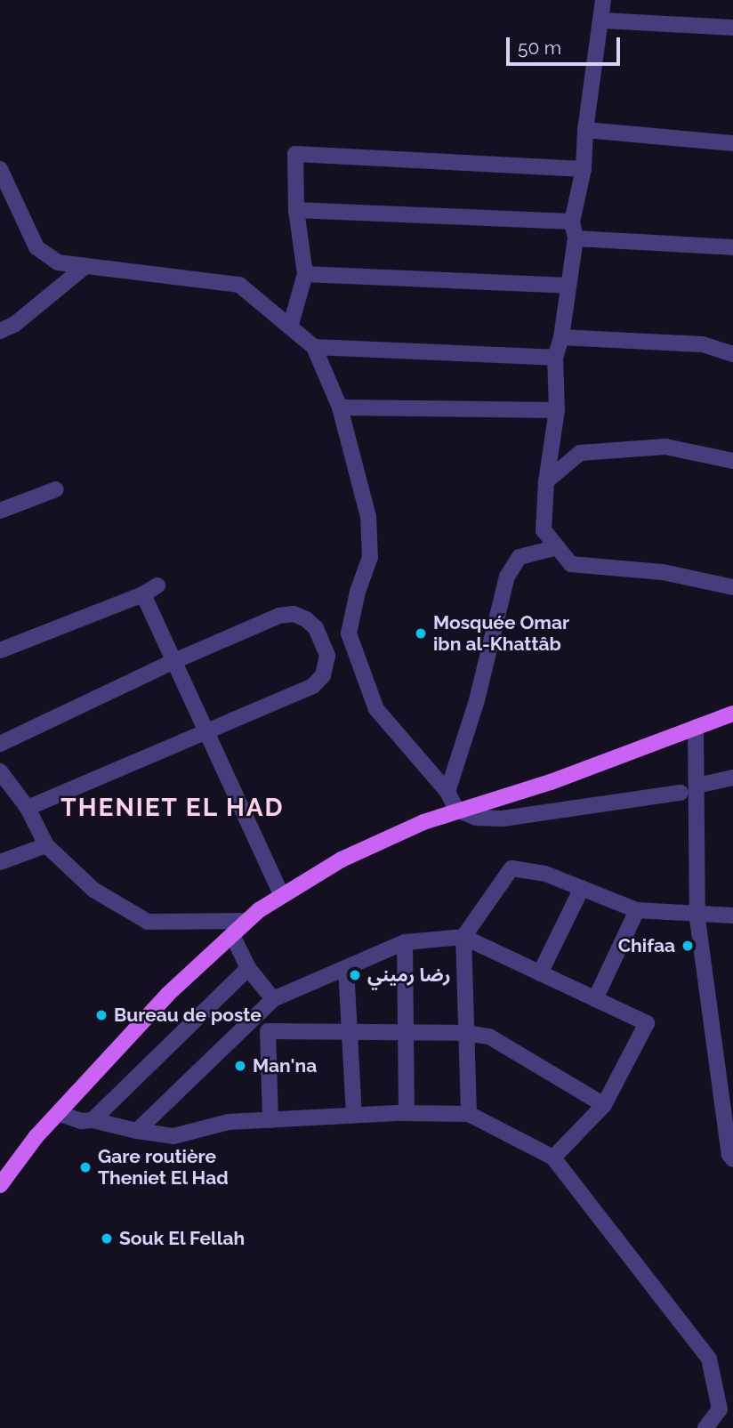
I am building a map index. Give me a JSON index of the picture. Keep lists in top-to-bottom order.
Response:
{
  "districts": ["THENIET EL HAD"],
  "places": [
    "Mosquée Omar ibn al-Khattâb",
    "Chifaa",
    "رضا رميني",
    "Bureau de poste",
    "Man'na",
    "Gare routière Theniet El Had",
    "Souk El Fellah"
  ],
  "scale_bar": "50 m"
}
